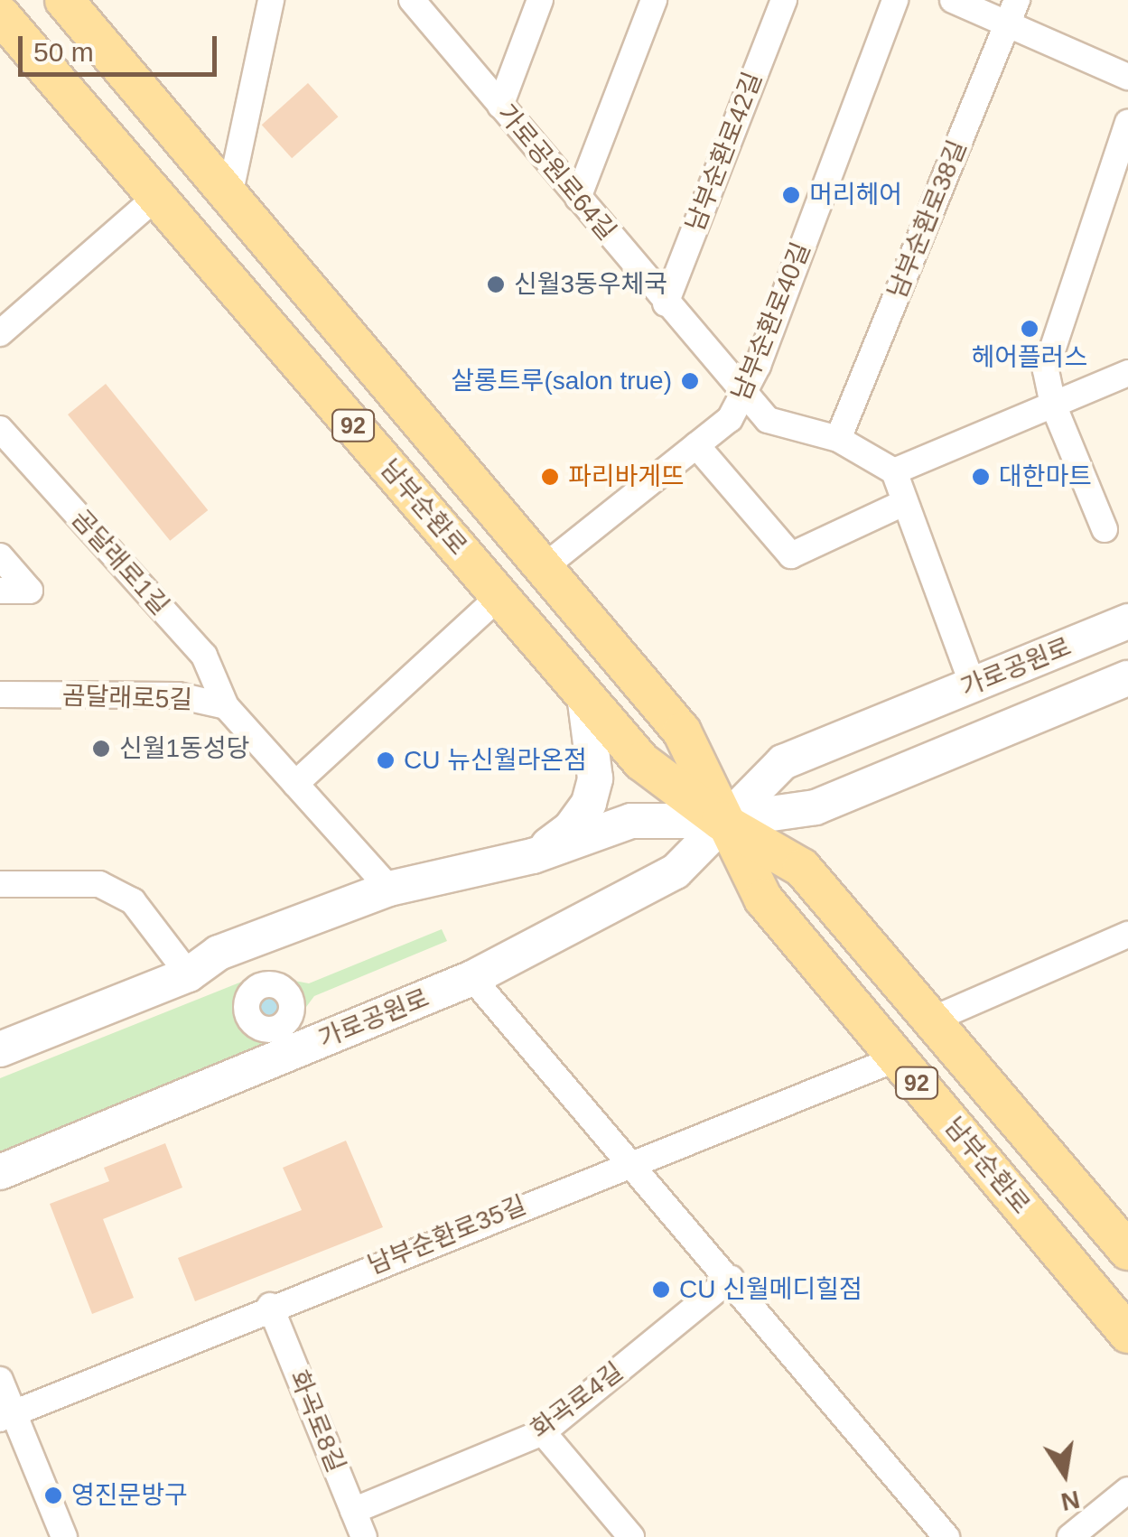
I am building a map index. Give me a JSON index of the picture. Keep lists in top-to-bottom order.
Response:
{
  "streets": {
    "main road": ["92", "남부순환로", "가로공원로"],
    "street": [
      "남부순환로42길",
      "가로공원로64길",
      "남부순환로38길",
      "남부순환로40길",
      "곰달래로1길",
      "곰달래로5길",
      "남부순환로35길",
      "화곡로4길",
      "화곡로8길"
    ]
  },
  "crossings": [
    ["남부순환로42길", "가로공원로64길"],
    ["가로공원로64길", "남부순환로38길"],
    ["가로공원로64길", "남부순환로40길"],
    ["남부순환로40길", "남부순환로"],
    ["남부순환로", "가로공원로"],
    ["남부순환로", "남부순환로35길"],
    ["곰달래로1길", "곰달래로5길"],
    ["가로공원로", "곰달래로5길"],
    ["남부순환로35길", "화곡로8길"],
    ["화곡로4길", "화곡로8길"]
  ],
  "places": [
    "머리헤어",
    "신월3동우체국",
    "헤어플러스",
    "살롱트루(salon true)",
    "파리바게뜨",
    "대한마트",
    "신월1동성당",
    "CU 뉴신월라온점",
    "CU 신월메디힐점",
    "영진문방구"
  ],
  "scale_bar": "50 m",
  "north": "bottom"
}
